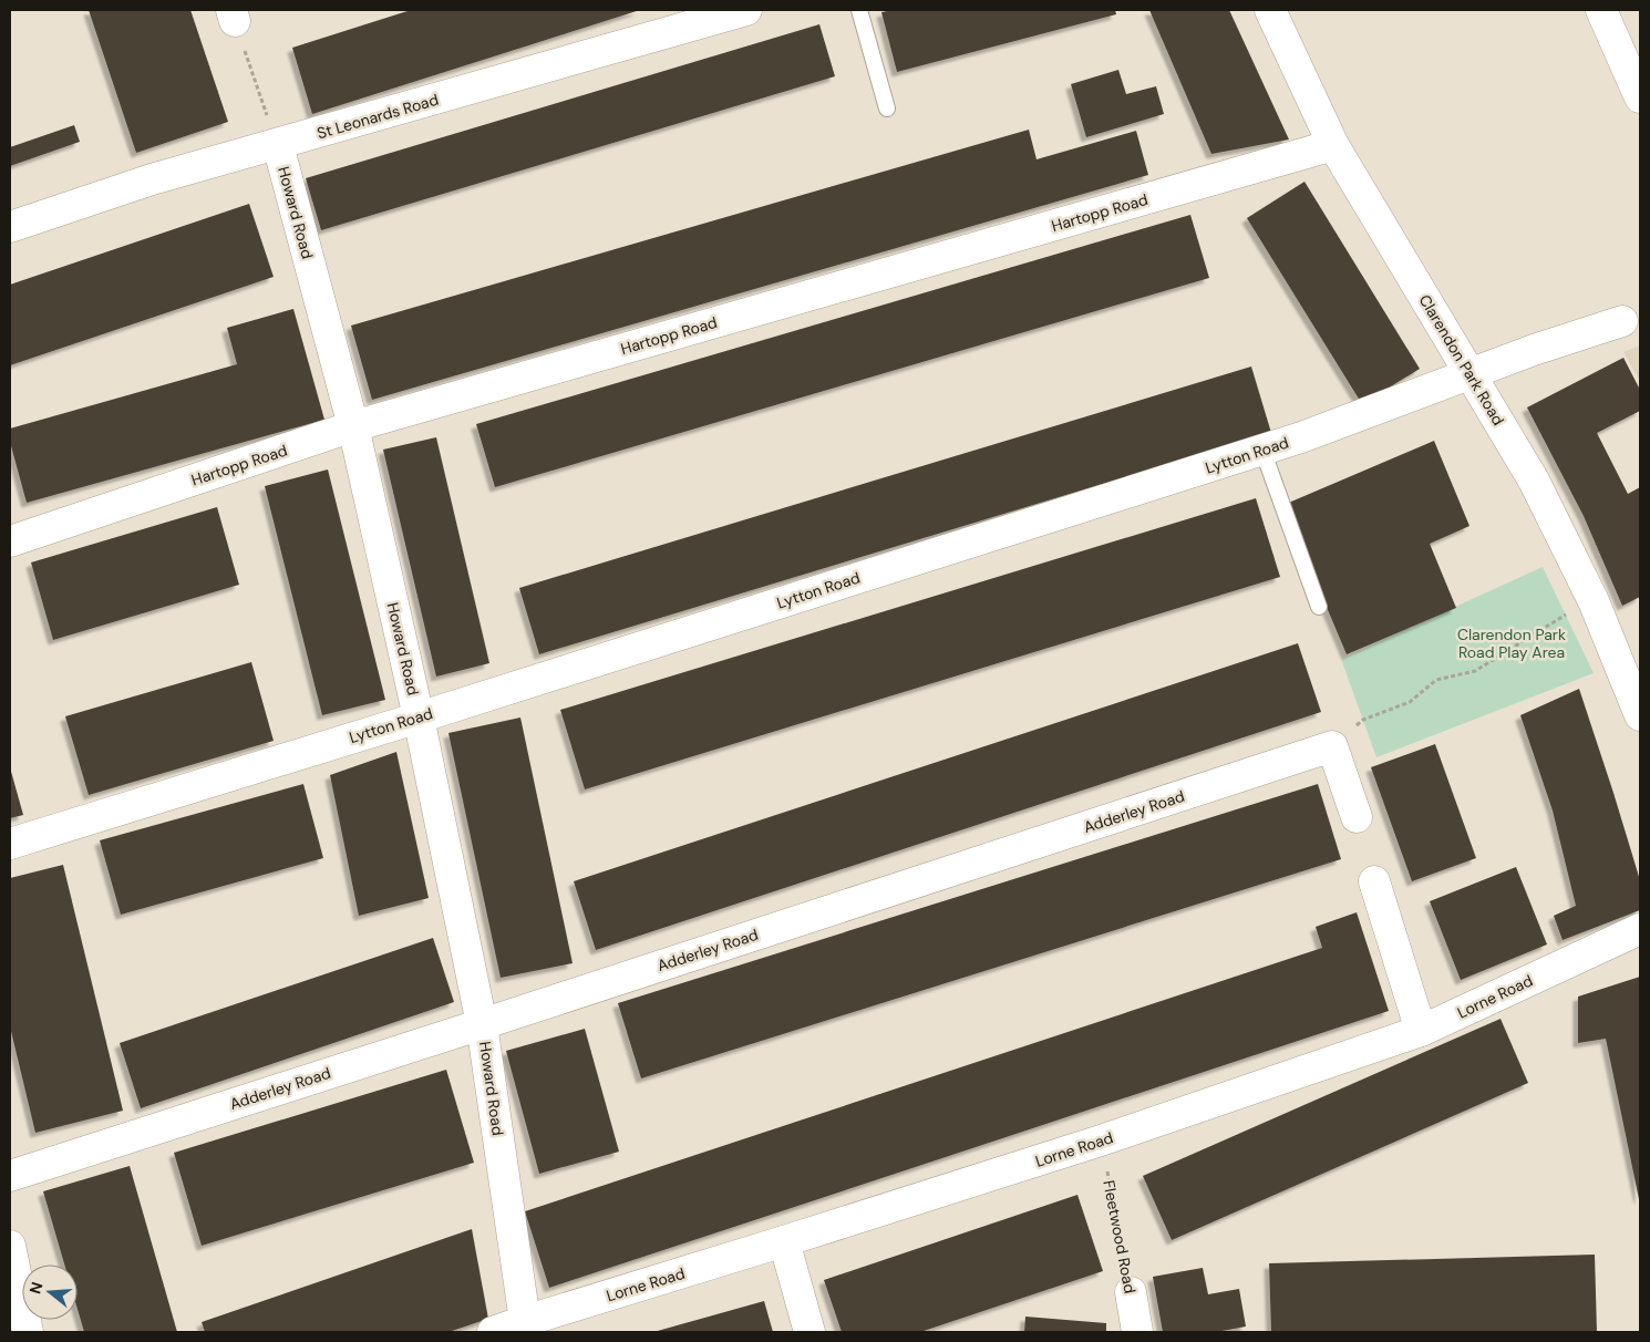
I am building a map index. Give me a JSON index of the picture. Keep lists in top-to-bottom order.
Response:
{
  "streets": {
    "street": [
      "St Leonards Road",
      "Howard Road",
      "Hartopp Road",
      "Clarendon Park Road",
      "Lytton Road",
      "Adderley Road",
      "Lorne Road",
      "Fleetwood Road"
    ]
  },
  "crossings": [
    ["St Leonards Road", "Howard Road"],
    ["Howard Road", "Hartopp Road"],
    ["Howard Road", "Lytton Road"],
    ["Howard Road", "Adderley Road"],
    ["Howard Road", "Lorne Road"],
    ["Hartopp Road", "Clarendon Park Road"],
    ["Clarendon Park Road", "Lytton Road"],
    ["Lorne Road", "Fleetwood Road"]
  ],
  "parks": ["Clarendon Park Road Play Area"],
  "north": "left"
}
